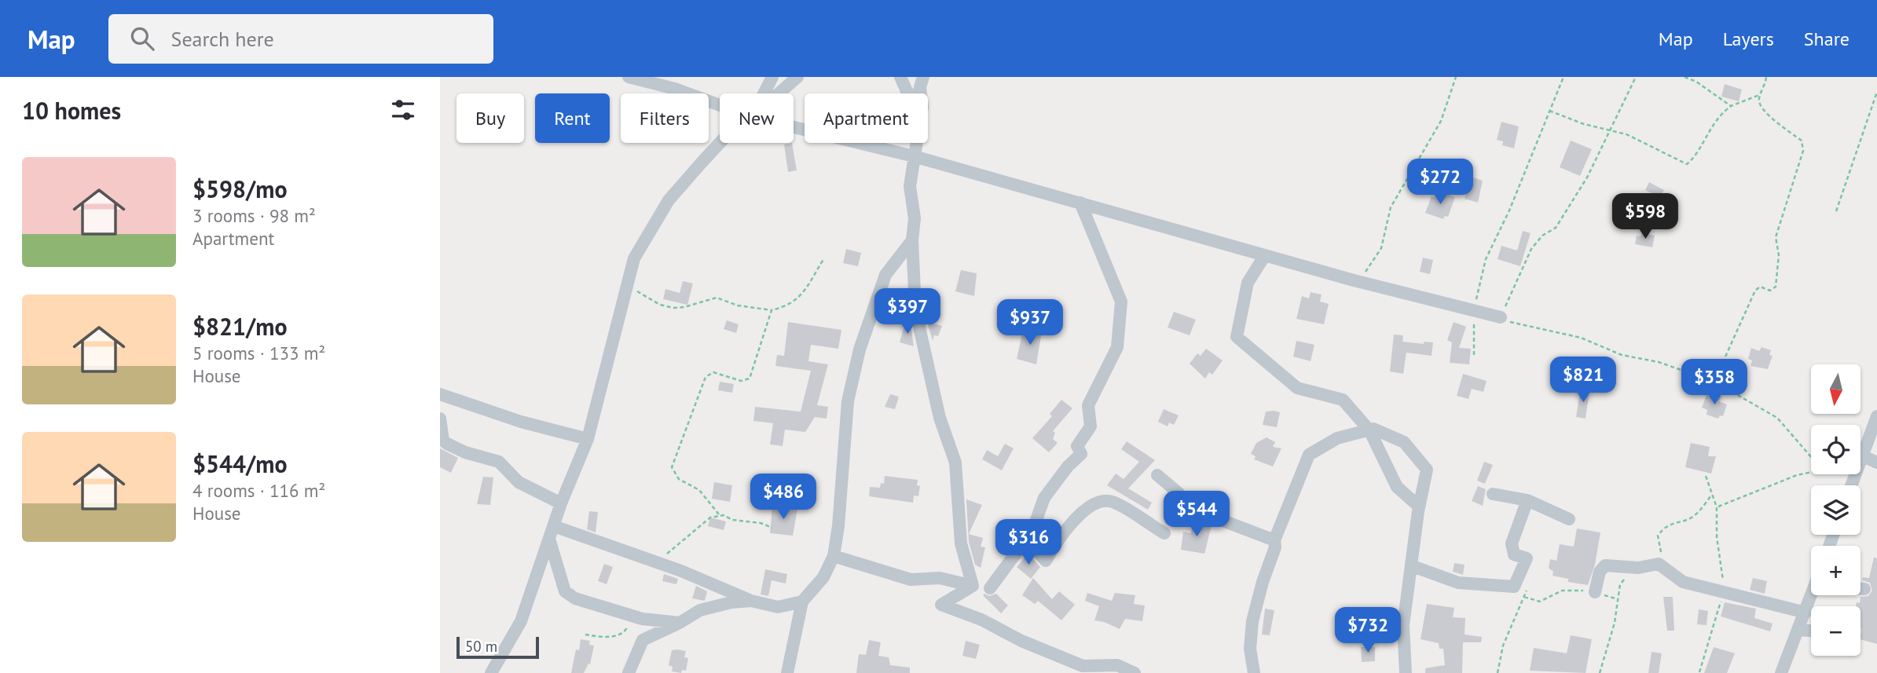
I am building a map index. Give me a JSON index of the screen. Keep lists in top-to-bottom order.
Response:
{
  "scale_bar": "50 m",
  "north": "bottom",
  "page": {
    "header": "Map",
    "search": "Search here",
    "nav": ["Map", "Layers", "Share"],
    "heading": "10 homes",
    "chip": [
      "Buy",
      "Rent",
      "Filters",
      "New",
      "Apartment"
    ],
    "list": [
      {
        "name": "$598/mo",
        "note": "3 rooms · 98 m² · Apartment"
      },
      {
        "name": "$821/mo",
        "note": "5 rooms · 133 m² · House"
      },
      {
        "name": "$544/mo",
        "note": "4 rooms · 116 m² · House"
      }
    ],
    "price": [
      "$272",
      "$598",
      "$397",
      "$937",
      "$821",
      "$358",
      "$486",
      "$544",
      "$316",
      "$732"
    ],
    "map_buttons": ["+", "−"],
    "scale": "50 m"
  }
}
